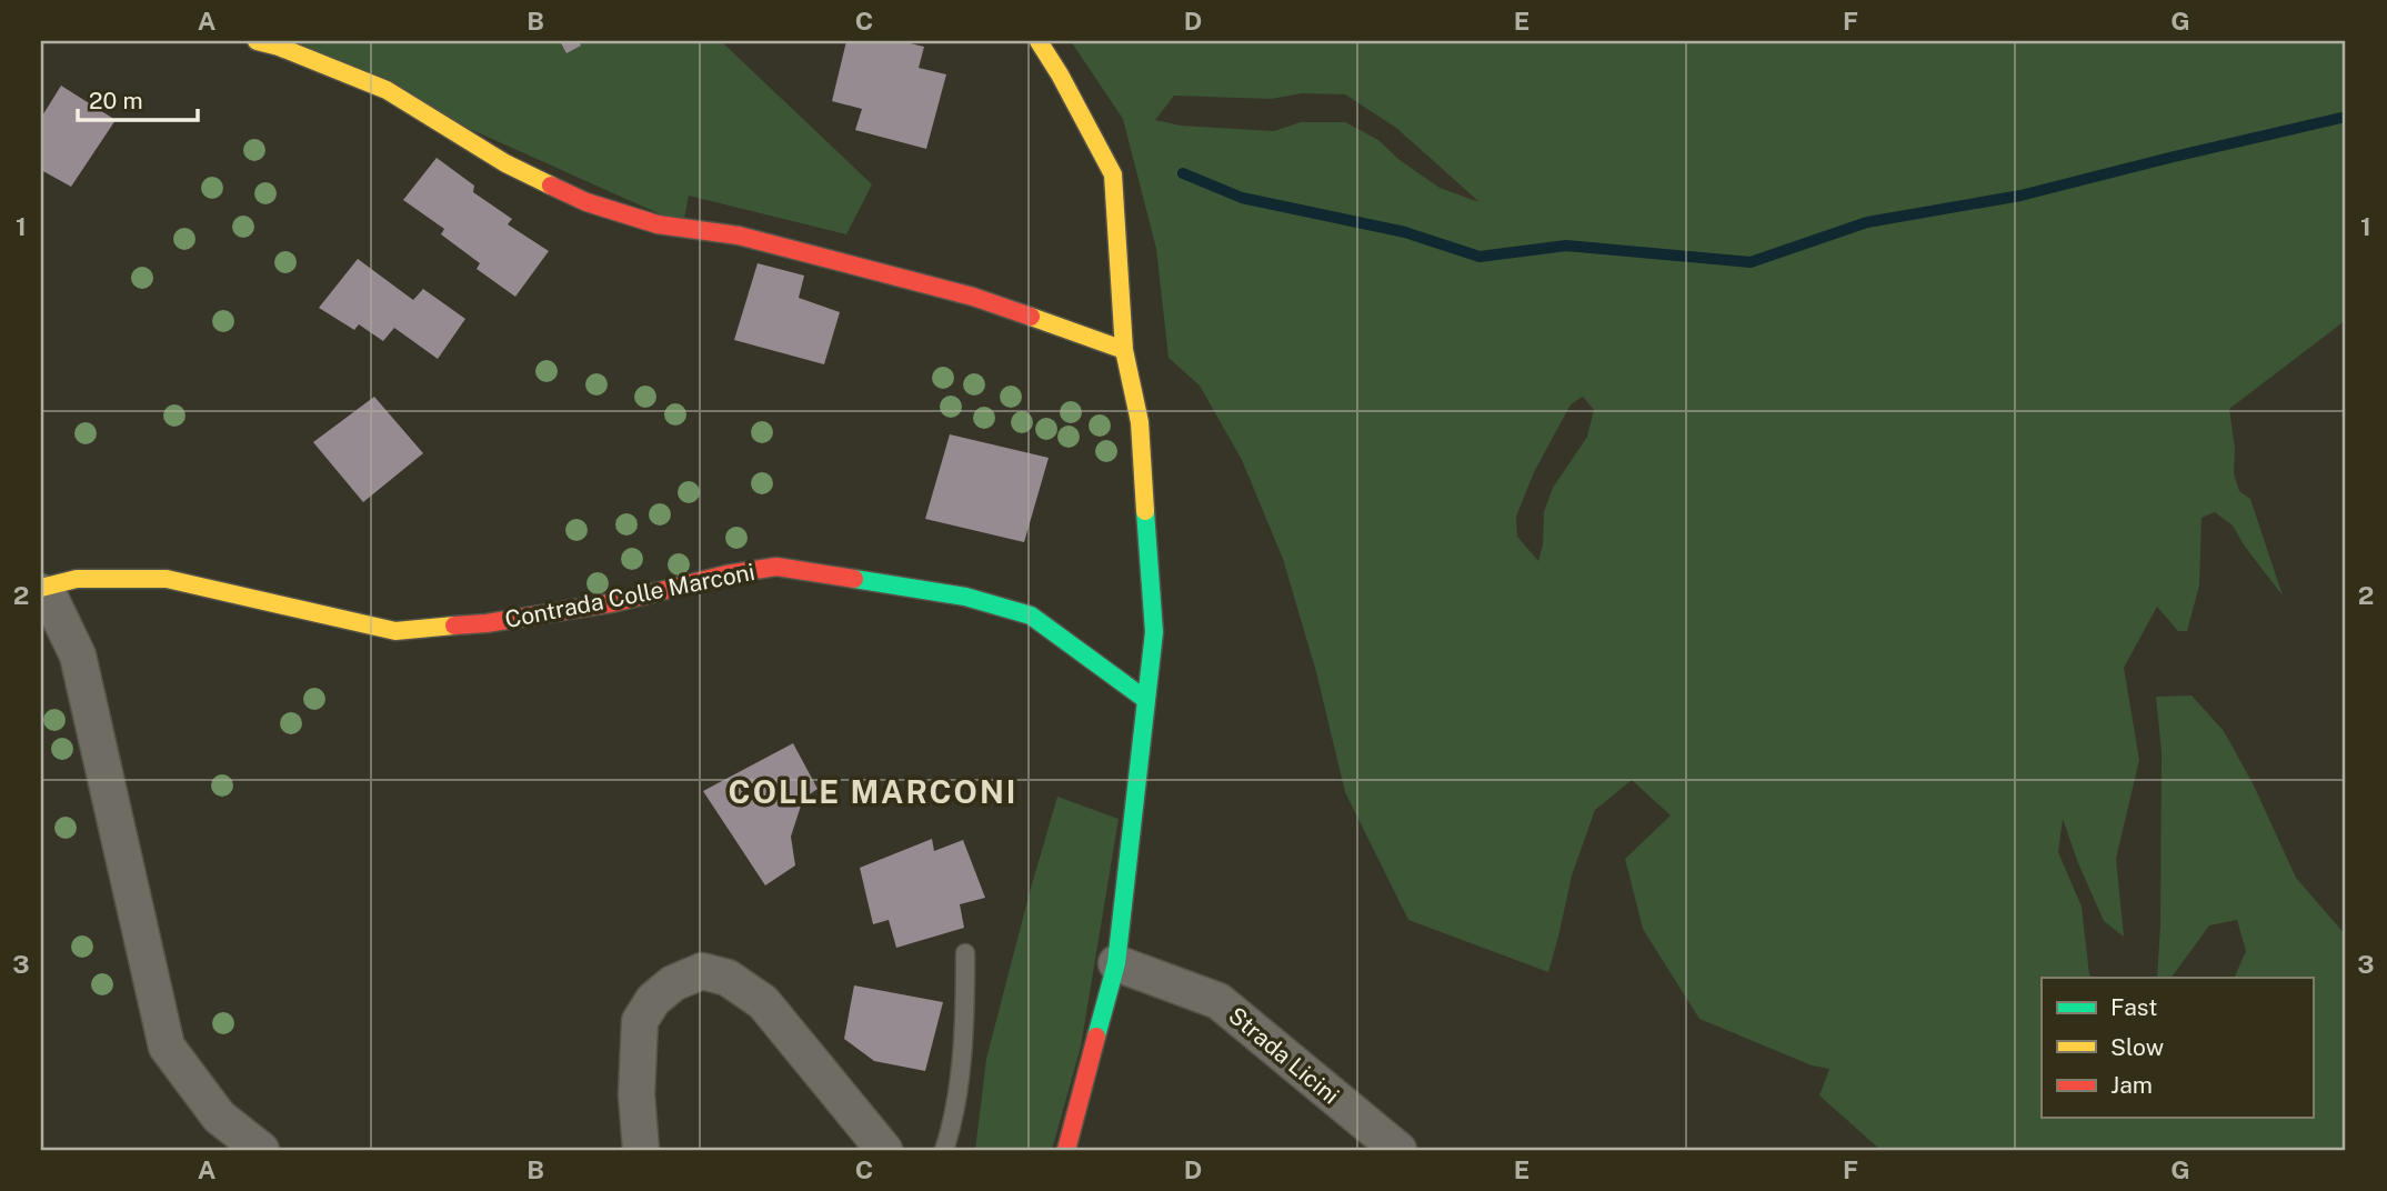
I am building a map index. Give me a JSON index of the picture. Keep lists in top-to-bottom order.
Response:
{
  "streets": {
    "street": ["Contrada Colle Marconi", "Strada Licini"]
  },
  "districts": ["COLLE MARCONI"],
  "legend": ["Fast", "Slow", "Jam"],
  "scale_bar": "20 m",
  "grid": {
    "columns": [
      "A",
      "B",
      "C",
      "D",
      "E",
      "F",
      "G"
    ],
    "rows": ["1", "2", "3"]
  }
}
